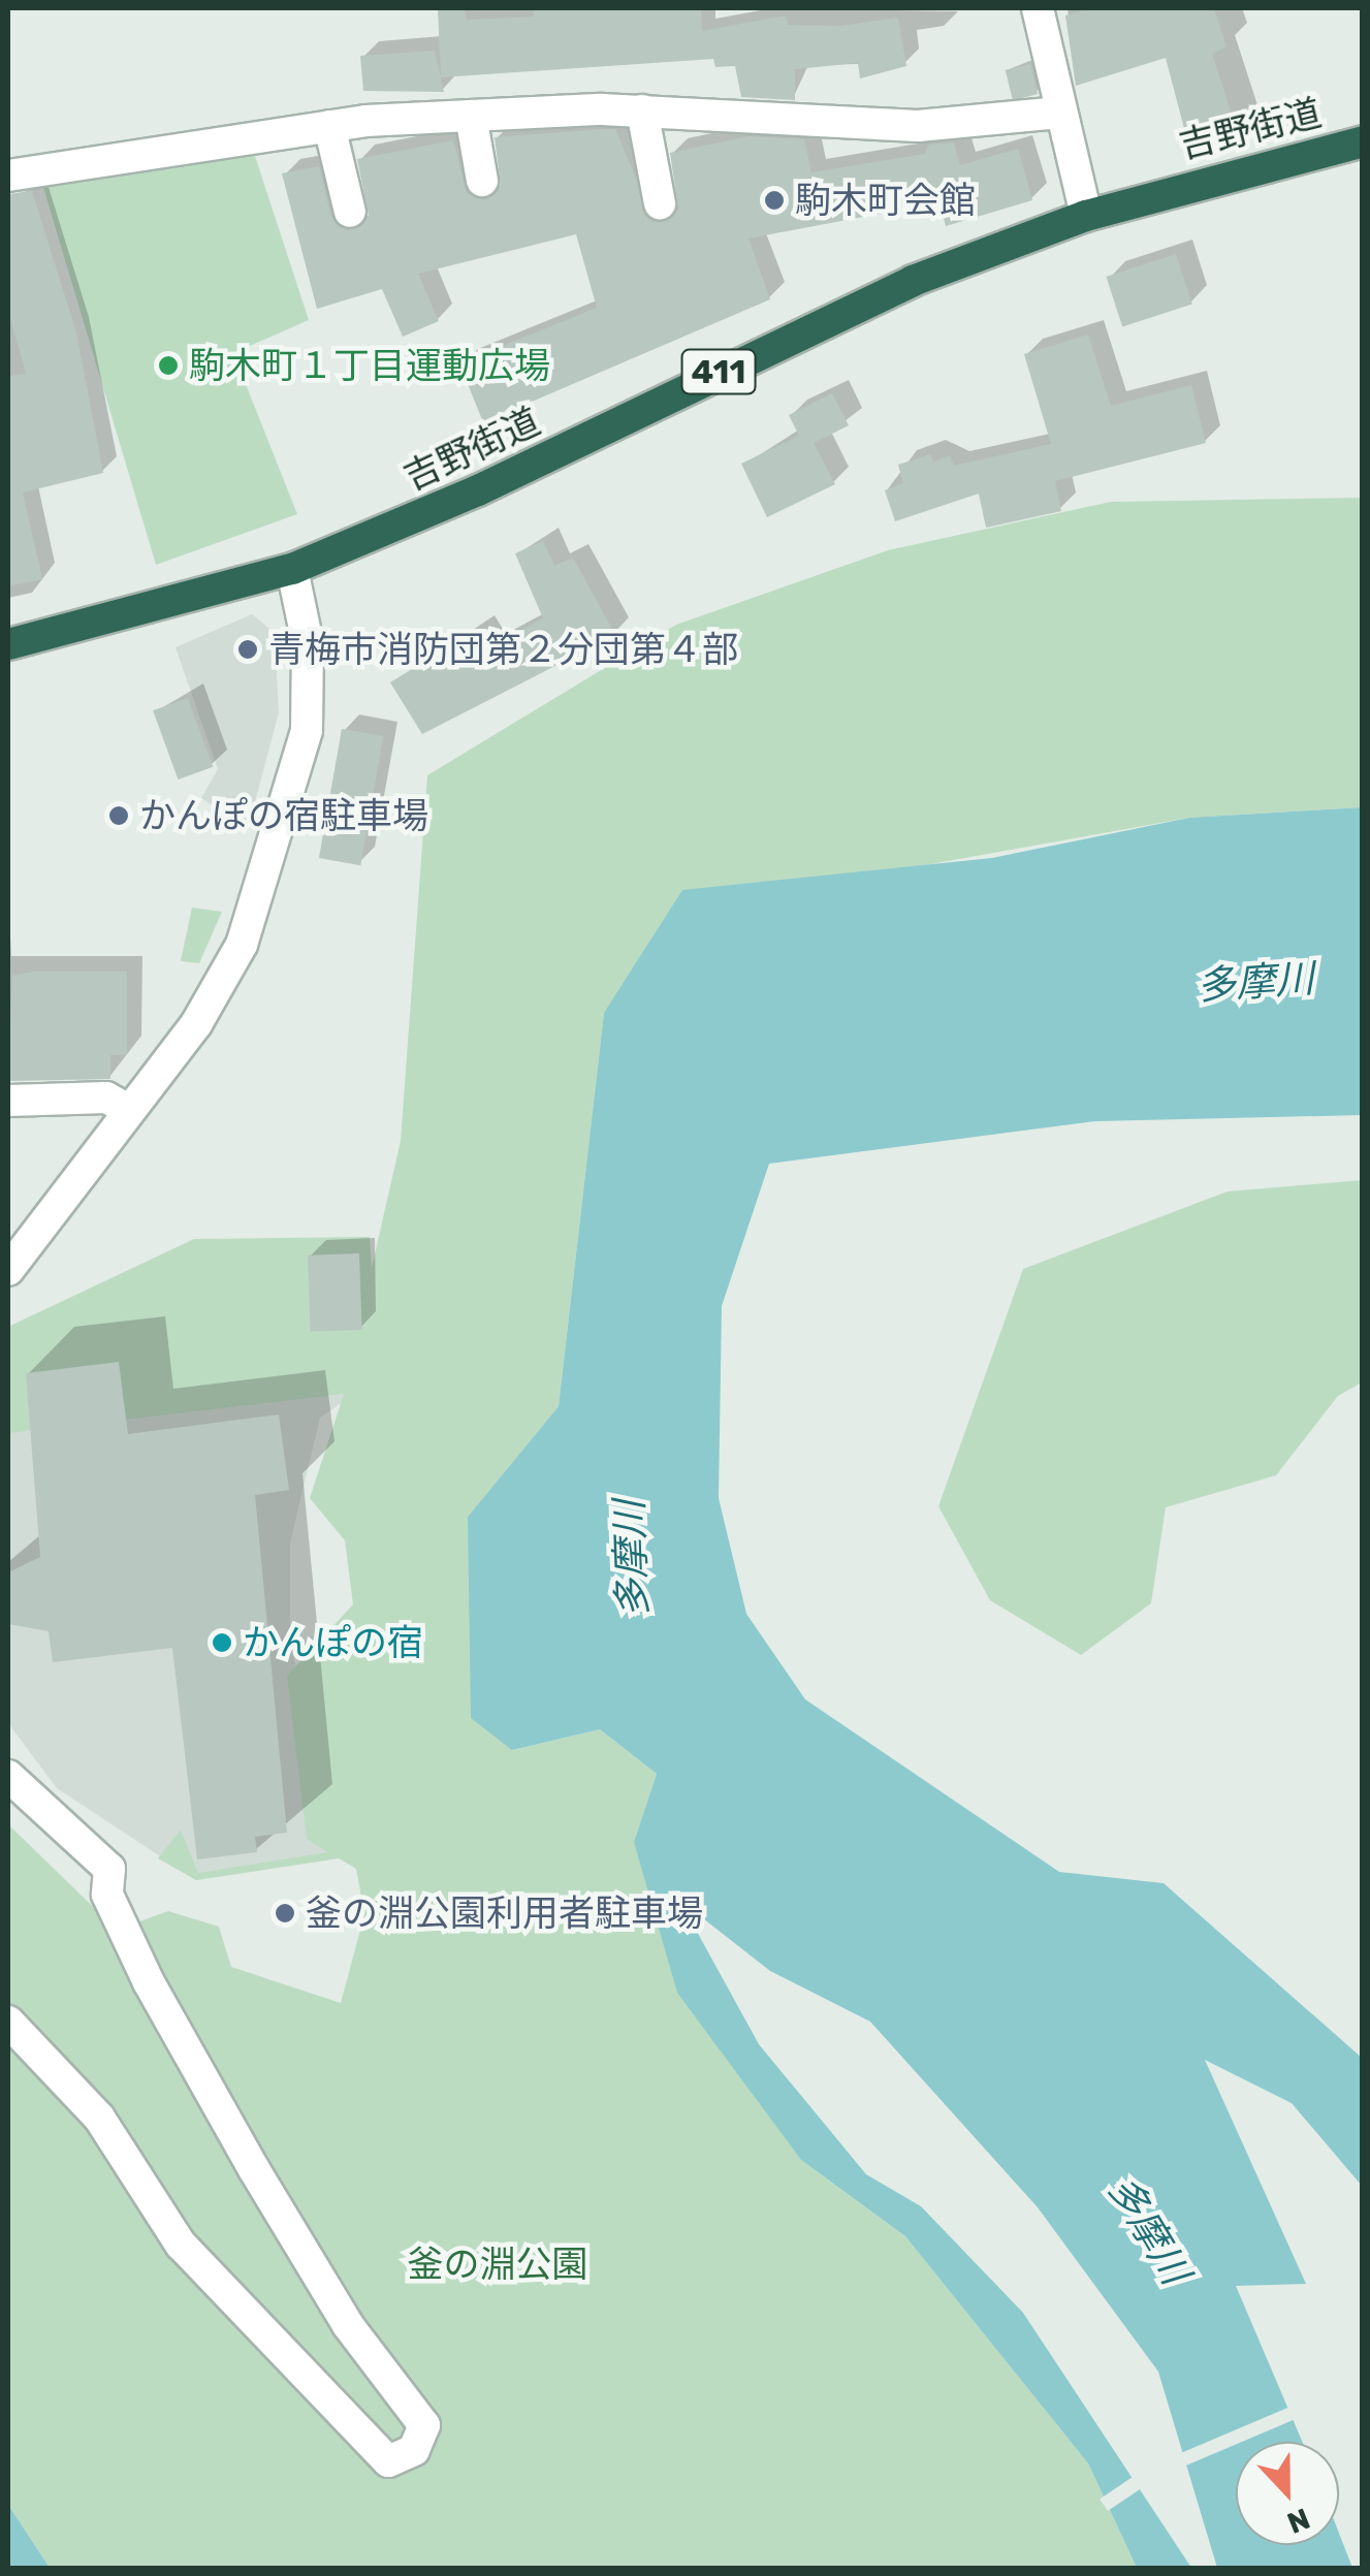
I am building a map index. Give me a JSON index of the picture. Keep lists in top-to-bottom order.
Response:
{
  "streets": {
    "highway": ["吉野街道", "411"]
  },
  "water": ["多摩川"],
  "parks": ["釜の淵公園"],
  "places": [
    "駒木町会館",
    "駒木町１丁目運動広場",
    "青梅市消防団第２分団第４部",
    "かんぽの宿駐車場",
    "かんぽの宿",
    "釜の淵公園利用者駐車場"
  ],
  "north": "bottom"
}
